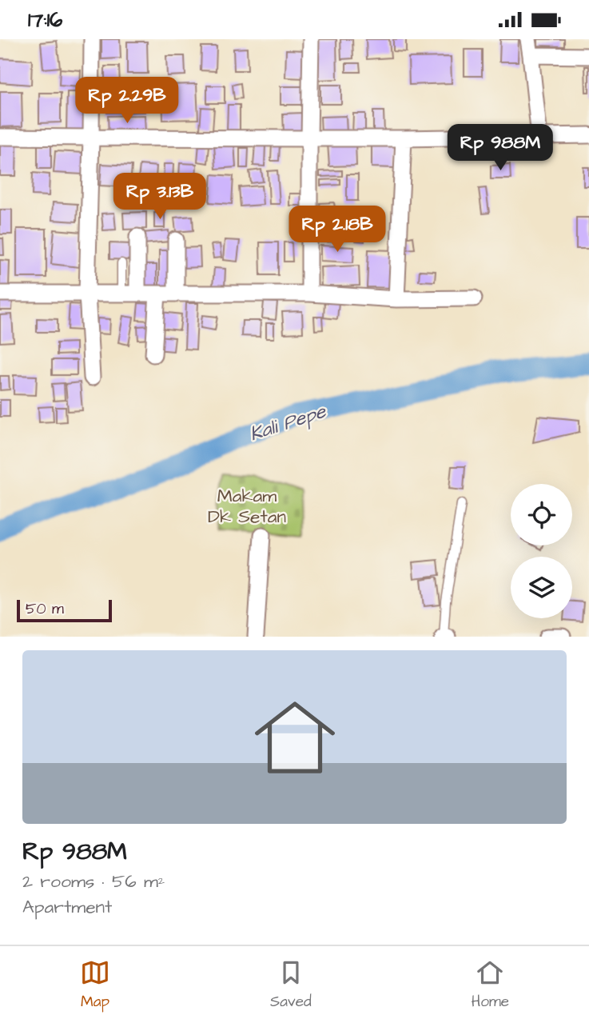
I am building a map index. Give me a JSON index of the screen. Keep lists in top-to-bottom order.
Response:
{
  "water": ["Kali Pepe"],
  "parks": ["Makam Dk Setan"],
  "scale_bar": "50 m",
  "page": {
    "status": "17:16",
    "price": [
      "Rp 2.29B",
      "Rp 988M",
      "Rp 3.13B",
      "Rp 2.18B"
    ],
    "scale": "50 m",
    "list": [
      {
        "name": "Rp 988M",
        "note": "2 rooms · 56 m² · Apartment"
      }
    ],
    "tabs": ["Map", "Saved", "Home"]
  }
}
